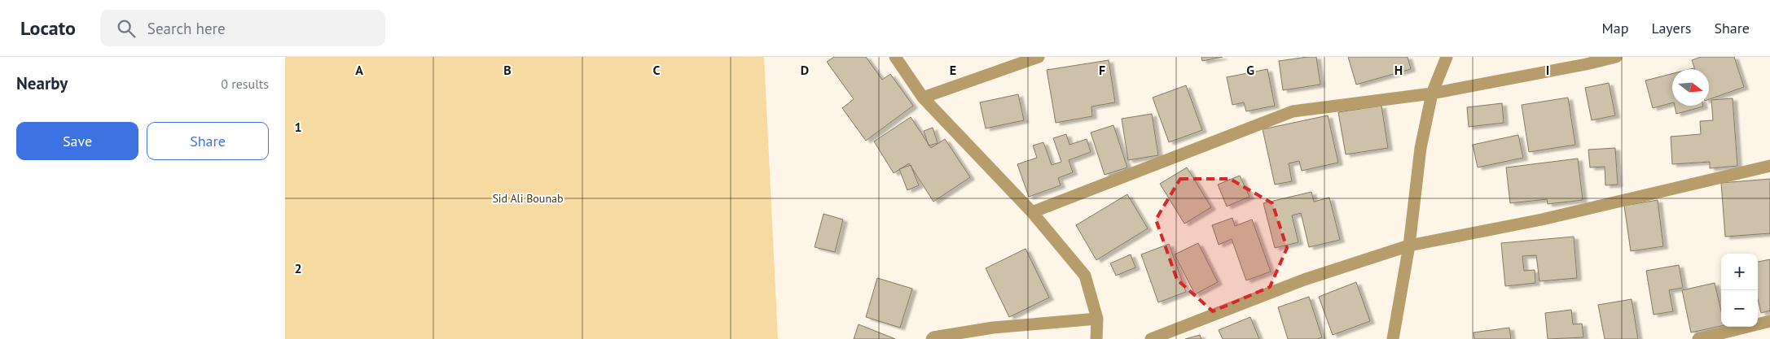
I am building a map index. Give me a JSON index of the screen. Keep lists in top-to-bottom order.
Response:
{
  "parks": ["Sid Ali Bounab"],
  "north": "right",
  "page": {
    "header": "Locato",
    "search": "Search here",
    "nav": ["Map", "Layers", "Share"],
    "heading": ["Nearby", "0 results"],
    "buttons": ["Save", "Share"],
    "map_buttons": ["+", "−"]
  },
  "grid": {
    "columns": [
      "A",
      "B",
      "C",
      "D",
      "E",
      "F",
      "G",
      "H",
      "I"
    ],
    "rows": ["1", "2"]
  }
}
